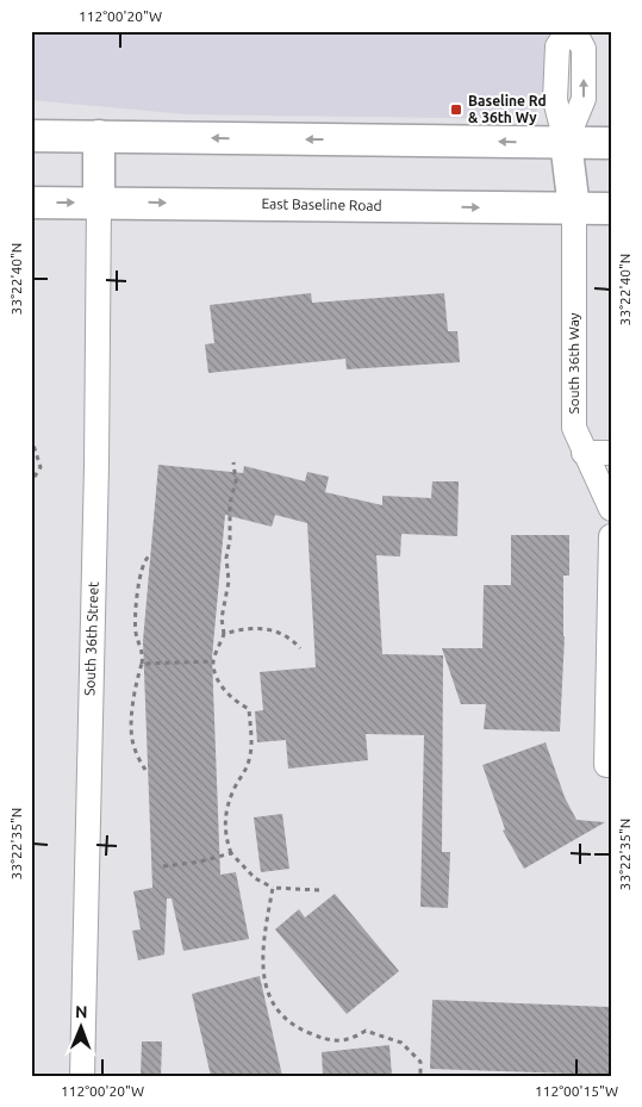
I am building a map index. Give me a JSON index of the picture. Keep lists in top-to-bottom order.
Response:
{
  "streets": {
    "main road": ["East Baseline Road"],
    "street": ["South 36th Way", "South 36th Street"]
  },
  "crossings": [
    ["East Baseline Road", "South 36th Way"],
    ["East Baseline Road", "South 36th Street"]
  ],
  "places": {
    "transit": ["Baseline Rd & 36th Wy"]
  },
  "north": "top",
  "coordinates": [
    "112°00'20\"W",
    "33°22'40\"N",
    "33°22'35\"N",
    "112°00'15\"W"
  ]
}
